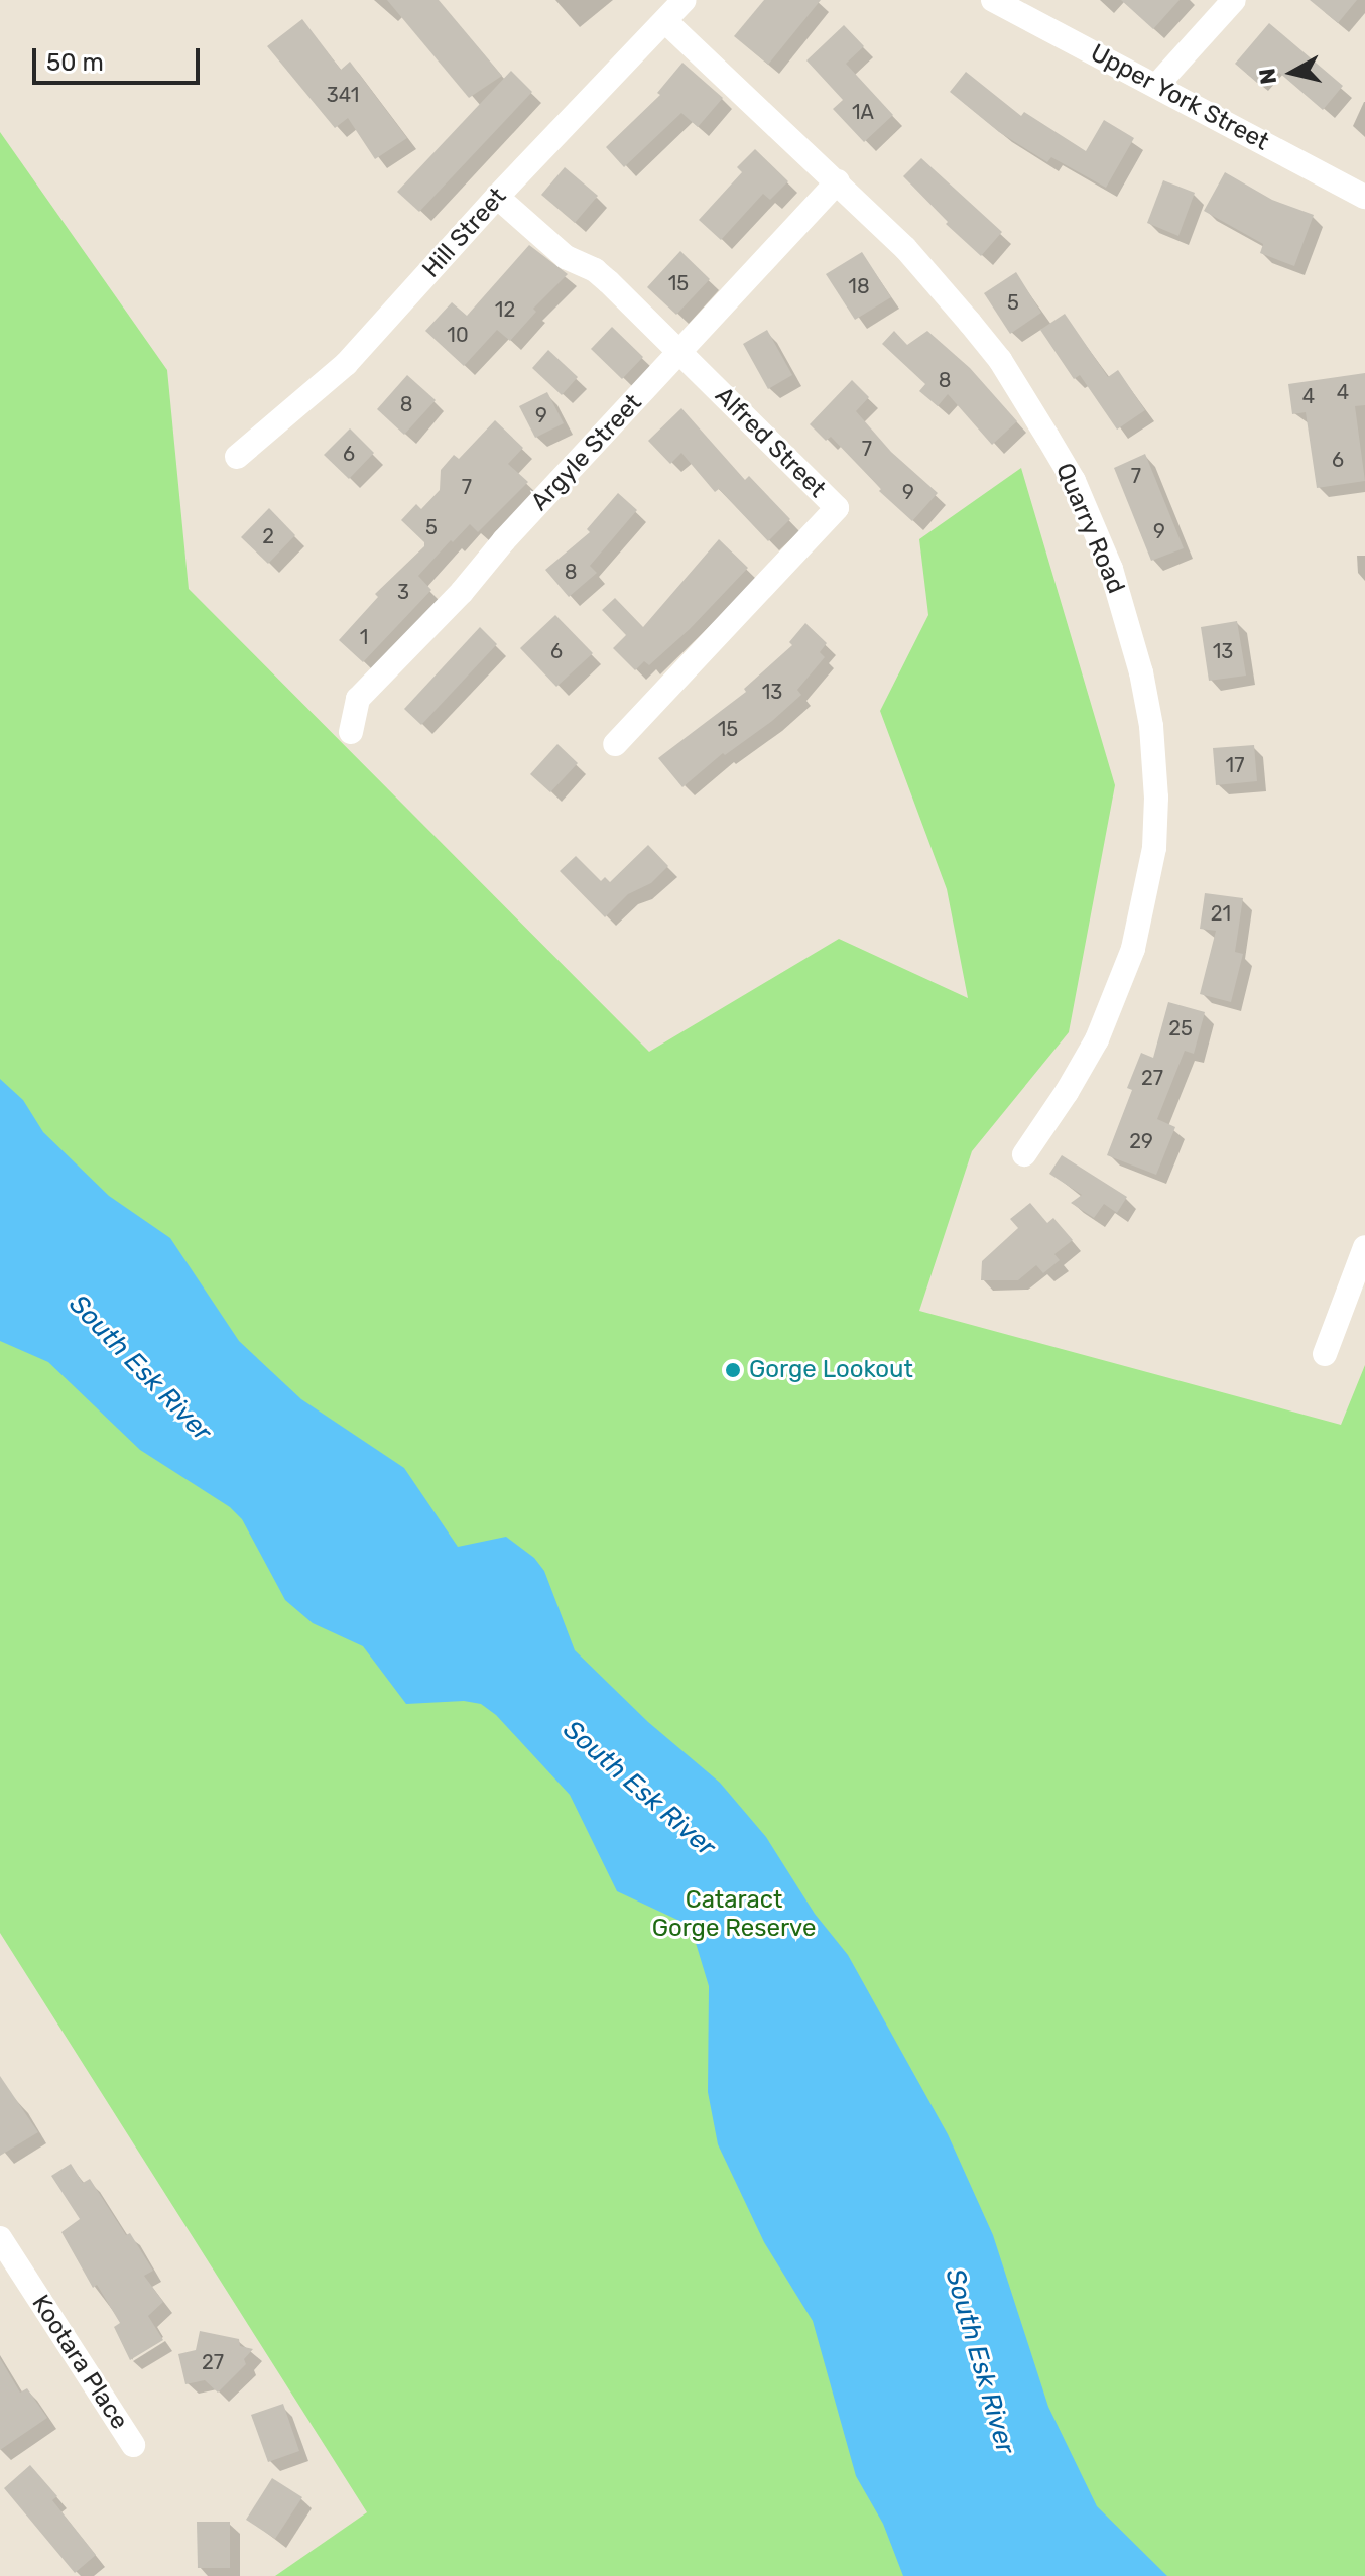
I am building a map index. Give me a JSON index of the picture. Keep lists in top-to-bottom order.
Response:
{
  "streets": {
    "street": [
      "Upper York Street",
      "Hill Street",
      "Alfred Street",
      "Argyle Street",
      "Quarry Road",
      "Kootara Place"
    ]
  },
  "crossings": [
    ["Hill Street", "Alfred Street"],
    ["Hill Street", "Quarry Road"],
    ["Alfred Street", "Argyle Street"],
    ["Argyle Street", "Quarry Road"]
  ],
  "water": ["South Esk River"],
  "parks": ["Cataract Gorge Reserve"],
  "places": ["Gorge Lookout"],
  "house_numbers": [
    "341",
    "1A",
    "15",
    "18",
    "5",
    "12",
    "10",
    "8",
    "4",
    "4",
    "8",
    "9",
    "7",
    "6",
    "6",
    "7",
    "7",
    "9",
    "5",
    "9",
    "2",
    "8",
    "3",
    "1",
    "6",
    "13",
    "13",
    "15",
    "17",
    "21",
    "25",
    "27",
    "29",
    "27"
  ],
  "scale_bar": "50 m",
  "north": "left"
}
